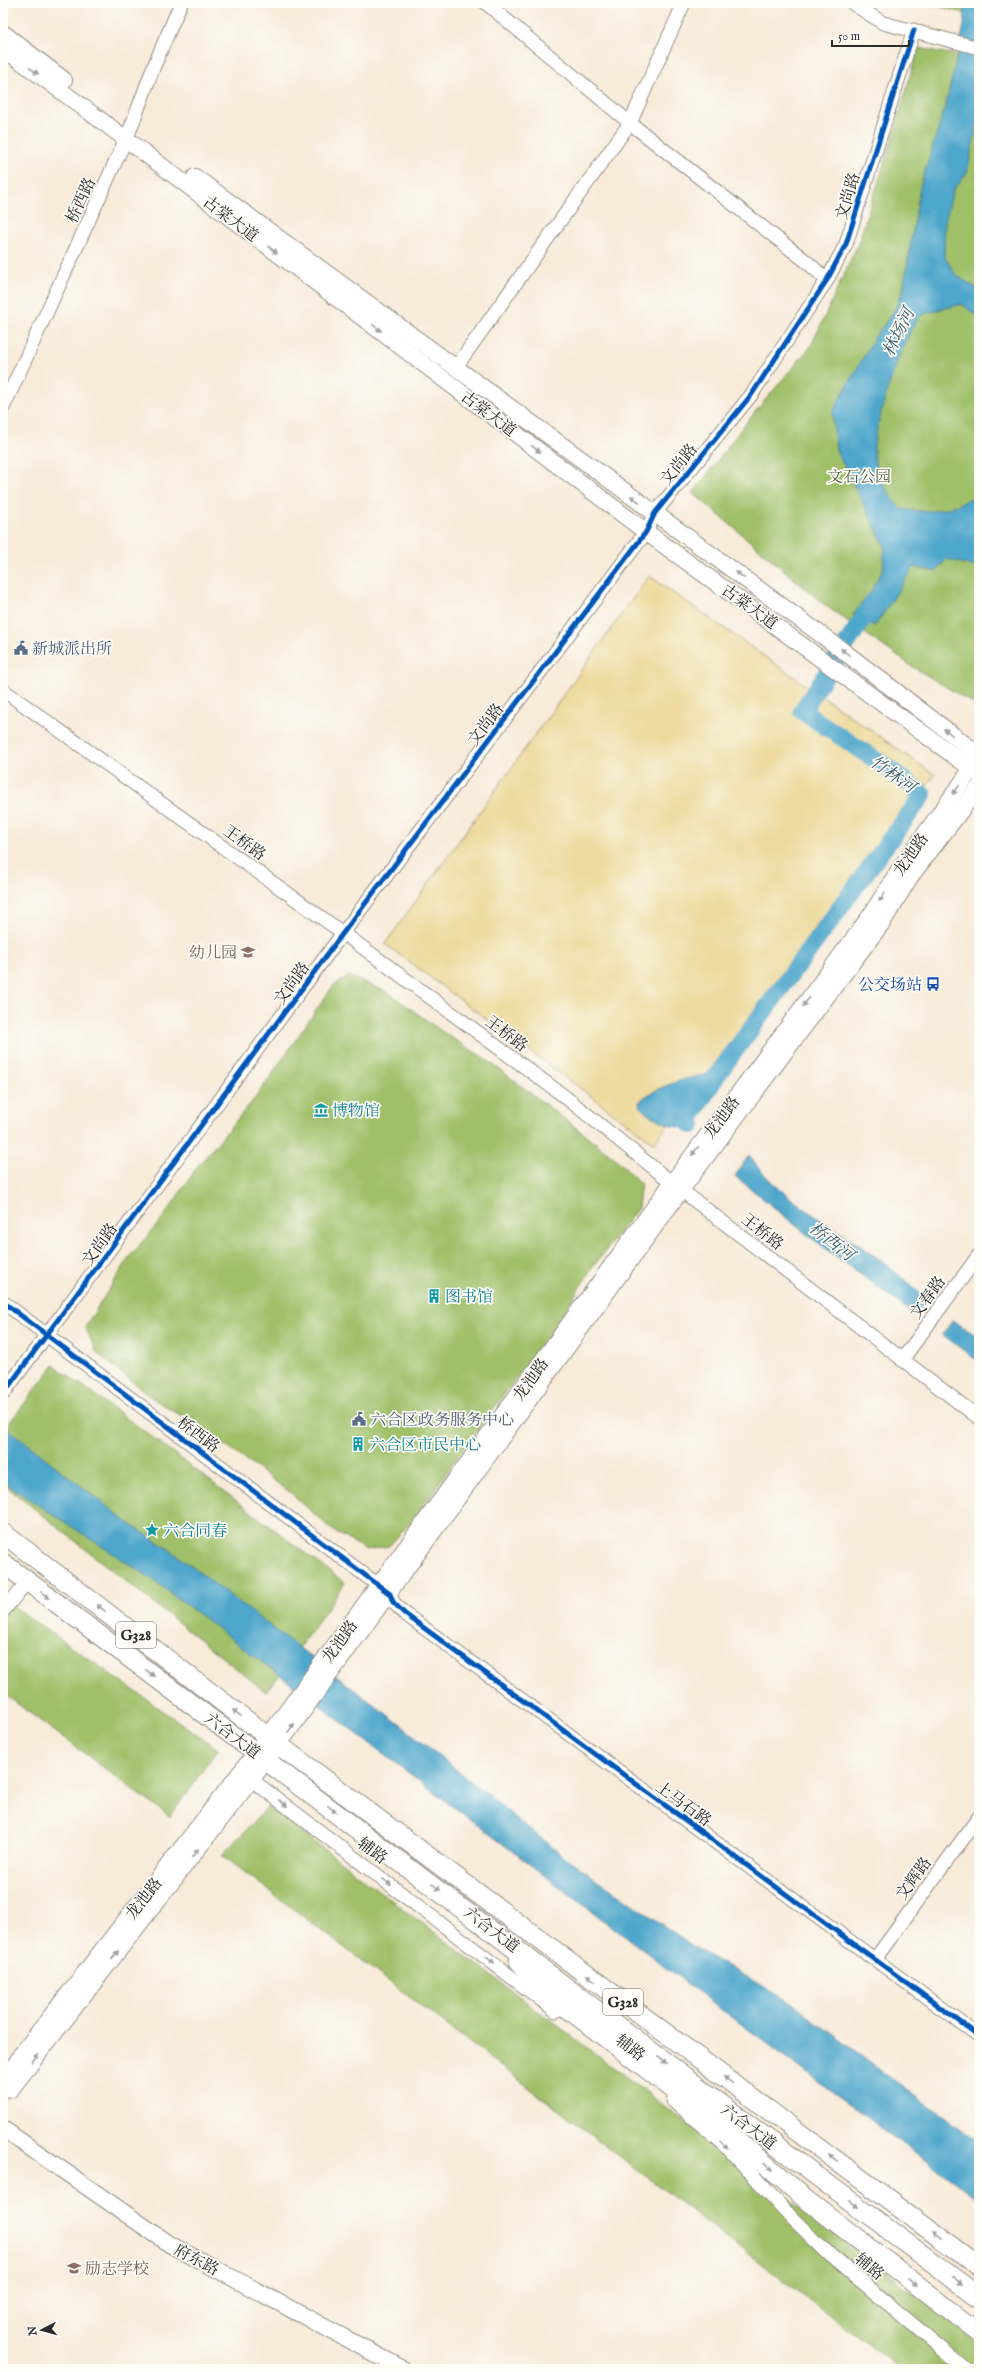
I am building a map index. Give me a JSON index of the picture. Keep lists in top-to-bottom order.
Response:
{
  "streets": {
    "highway": ["G328", "六合大道"],
    "main road": ["古棠大道", "龙池路", "府东路"],
    "street": [
      "文尚路",
      "桥西路",
      "王桥路",
      "文春路",
      "上马石路",
      "辅路",
      "文辉路"
    ]
  },
  "crossings": [
    ["文尚路", "桥西路"],
    ["文尚路", "古棠大道"],
    ["文尚路", "王桥路"],
    ["桥西路", "古棠大道"],
    ["桥西路", "龙池路"],
    ["桥西路", "上马石路"],
    ["古棠大道", "龙池路"],
    ["王桥路", "龙池路"],
    ["王桥路", "文春路"],
    ["龙池路", "六合大道"],
    ["龙池路", "上马石路"],
    ["龙池路", "辅路"],
    ["上马石路", "文辉路"]
  ],
  "one_way": ["辅路"],
  "water": ["林场河", "竹林河", "桥西河"],
  "parks": ["文石公园"],
  "places": {
    "public building": ["新城派出所", "六合区政务服务中心"],
    "school or university": ["幼儿园", "励志学校"],
    "bus stop": ["公交场站"],
    "museum": ["博物馆"],
    "building": ["图书馆", "六合区市民中心"],
    "place": ["六合同春"]
  },
  "scale_bar": "50 m",
  "north": "left"
}
